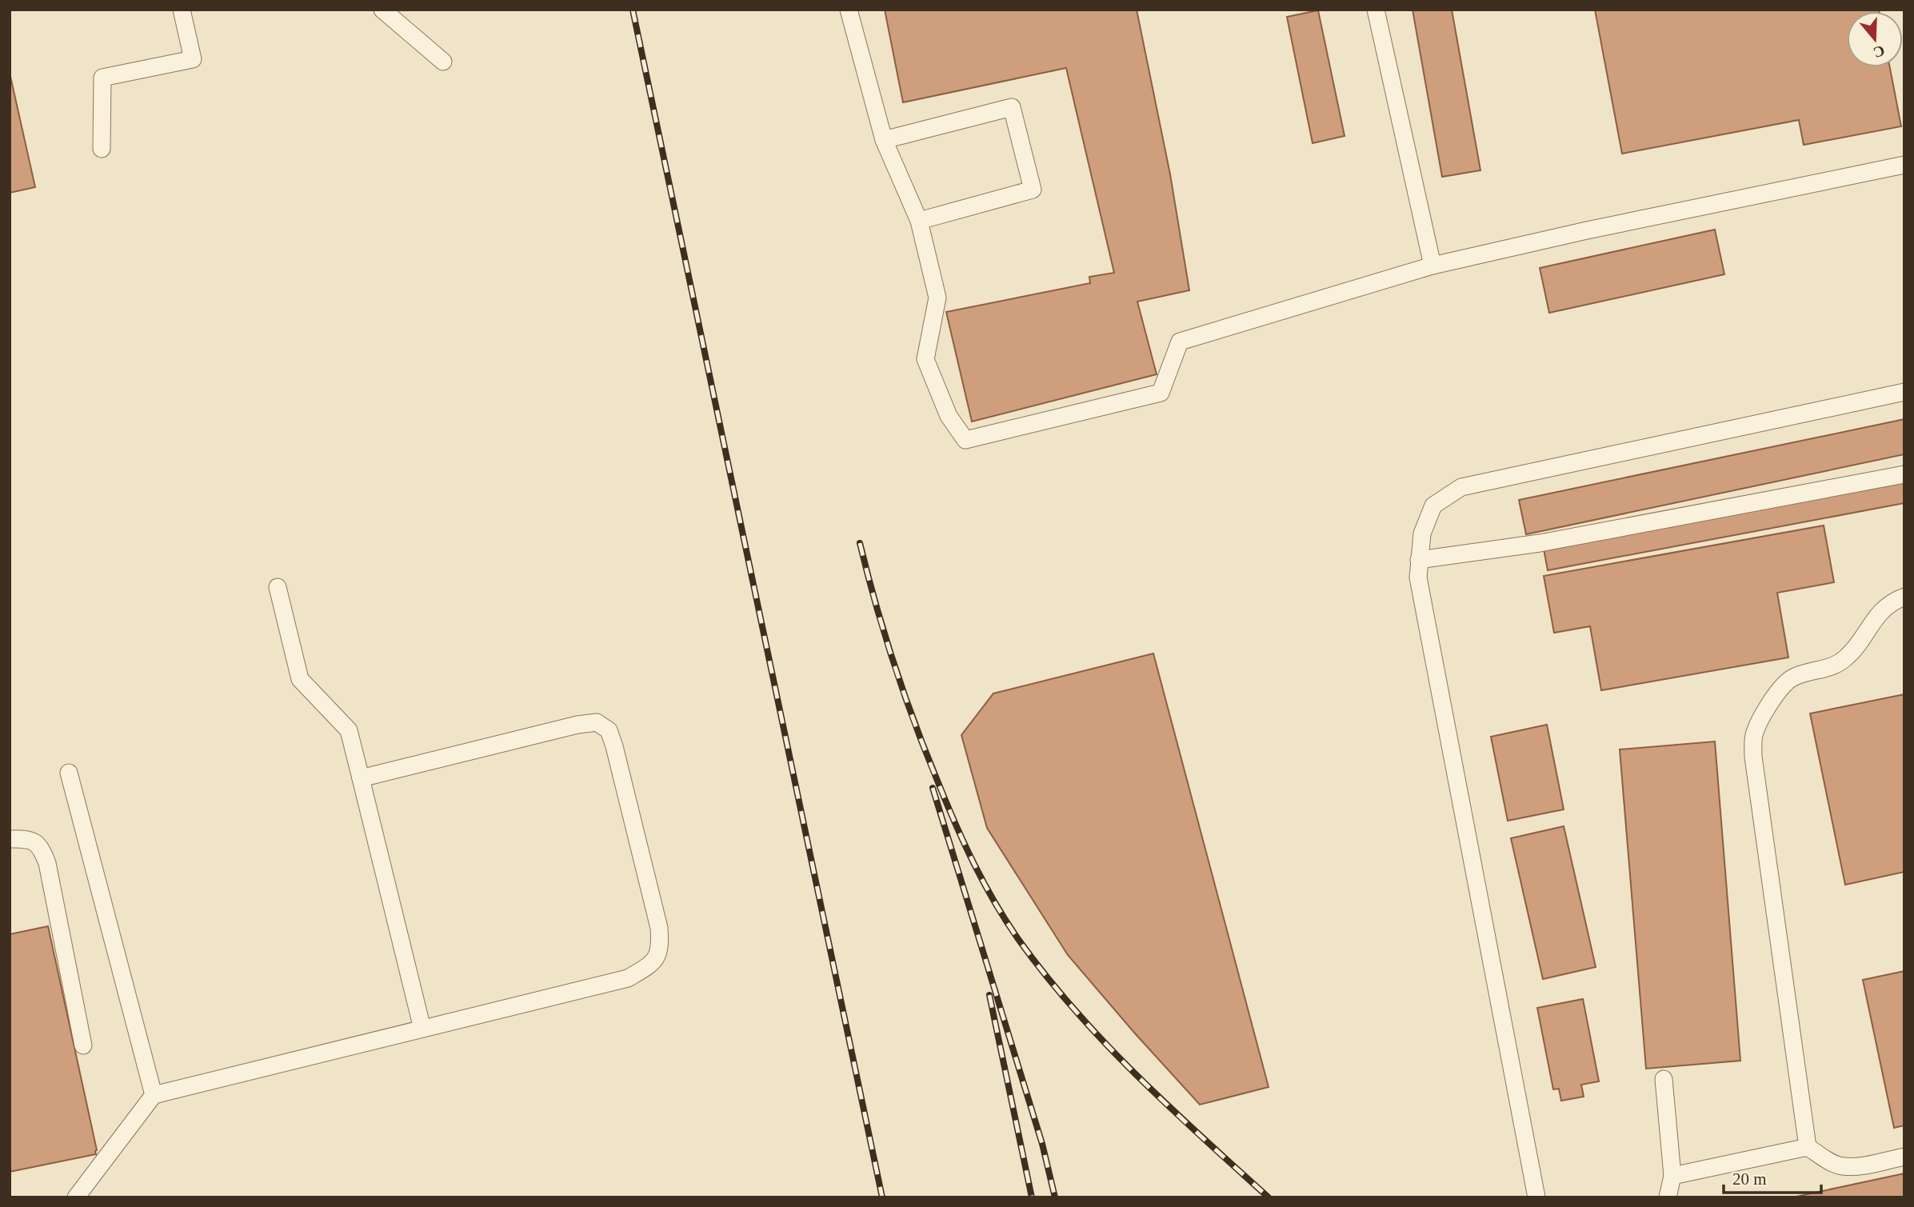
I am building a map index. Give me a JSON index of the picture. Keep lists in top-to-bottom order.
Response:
{
  "scale_bar": "20 m",
  "north": "bottom"
}
